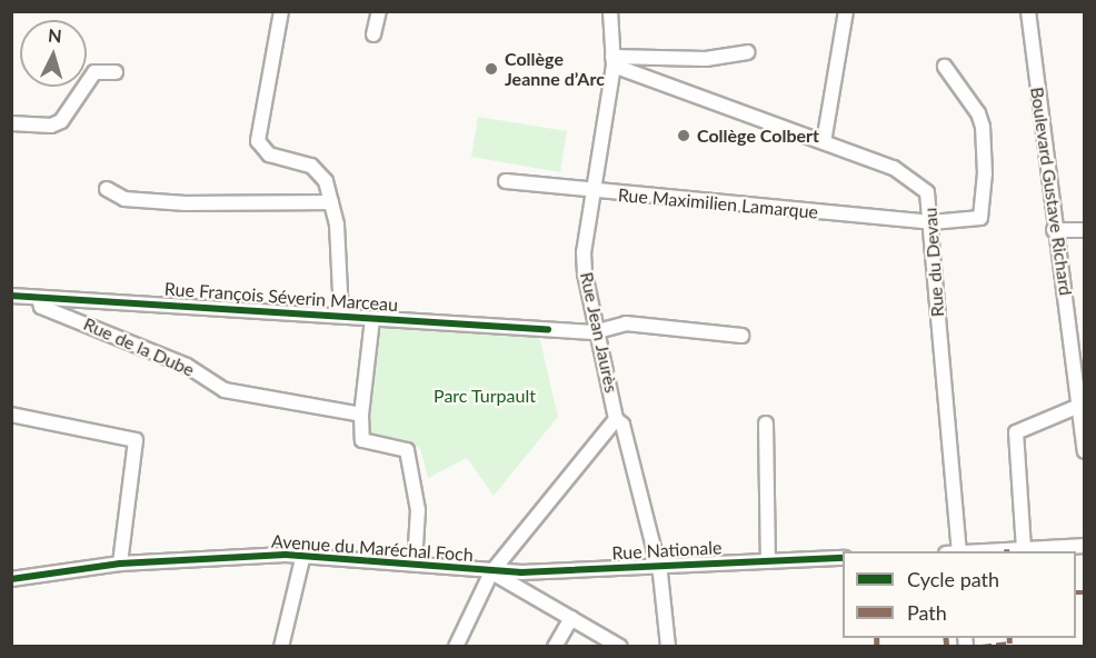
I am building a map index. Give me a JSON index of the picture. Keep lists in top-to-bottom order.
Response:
{
  "streets": {
    "street": [
      "Boulevard Gustave Richard",
      "Rue Maximilien Lamarque",
      "Rue du Devau",
      "Rue François Séverin Marceau",
      "Rue Jean Jaurès",
      "Rue de la Dube",
      "Avenue du Maréchal Foch",
      "Rue Nationale"
    ]
  },
  "crossings": [
    ["Rue Maximilien Lamarque", "Rue du Devau"],
    ["Rue Maximilien Lamarque", "Rue Jean Jaurès"],
    ["Rue du Devau", "Rue Jean Jaurès"],
    ["Rue François Séverin Marceau", "Rue Jean Jaurès"],
    ["Rue François Séverin Marceau", "Rue de la Dube"],
    ["Rue Jean Jaurès", "Rue Nationale"],
    ["Avenue du Maréchal Foch", "Rue Nationale"]
  ],
  "parks": ["Parc Turpault"],
  "places": ["Collège Jeanne d’Arc", "Collège Colbert"],
  "legend": ["Cycle path", "Path"],
  "north": "top"
}
